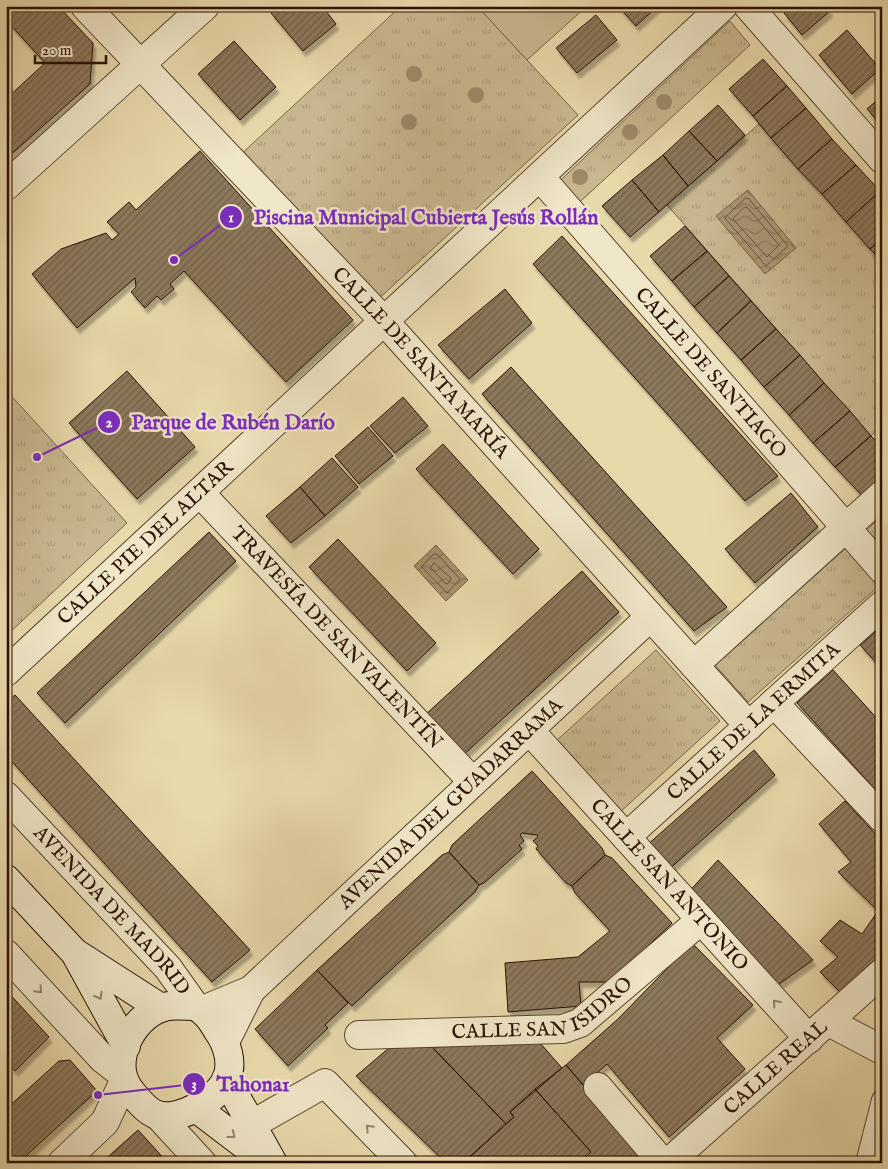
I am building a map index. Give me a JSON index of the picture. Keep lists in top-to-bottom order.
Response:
{
  "streets": {
    "street": [
      "CALLE DE SANTA MARÍA",
      "CALLE DE SANTIAGO",
      "CALLE PIE DEL ALTAR",
      "TRAVESÍA DE SAN VALENTÍN",
      "CALLE DE LA ERMITA",
      "AVENIDA DEL GUADARRAMA",
      "CALLE SAN ANTONIO",
      "AVENIDA DE MADRID",
      "CALLE SAN ISIDRO",
      "CALLE REAL"
    ]
  },
  "crossings": [
    ["CALLE DE SANTA MARÍA", "CALLE PIE DEL ALTAR"],
    ["CALLE DE SANTA MARÍA", "CALLE DE LA ERMITA"],
    ["CALLE DE SANTA MARÍA", "AVENIDA DEL GUADARRAMA"],
    ["CALLE DE SANTIAGO", "CALLE PIE DEL ALTAR"],
    ["CALLE PIE DEL ALTAR", "TRAVESÍA DE SAN VALENTÍN"],
    ["TRAVESÍA DE SAN VALENTÍN", "AVENIDA DEL GUADARRAMA"],
    ["CALLE DE LA ERMITA", "CALLE SAN ANTONIO"],
    ["AVENIDA DEL GUADARRAMA", "CALLE SAN ANTONIO"],
    ["AVENIDA DEL GUADARRAMA", "AVENIDA DE MADRID"],
    ["CALLE SAN ANTONIO", "CALLE SAN ISIDRO"],
    ["CALLE SAN ANTONIO", "CALLE REAL"]
  ],
  "places": ["Piscina Municipal Cubierta Jesús Rollán", "Parque de Rubén Darío", "Tahona1"],
  "scale_bar": "20 m"
}
